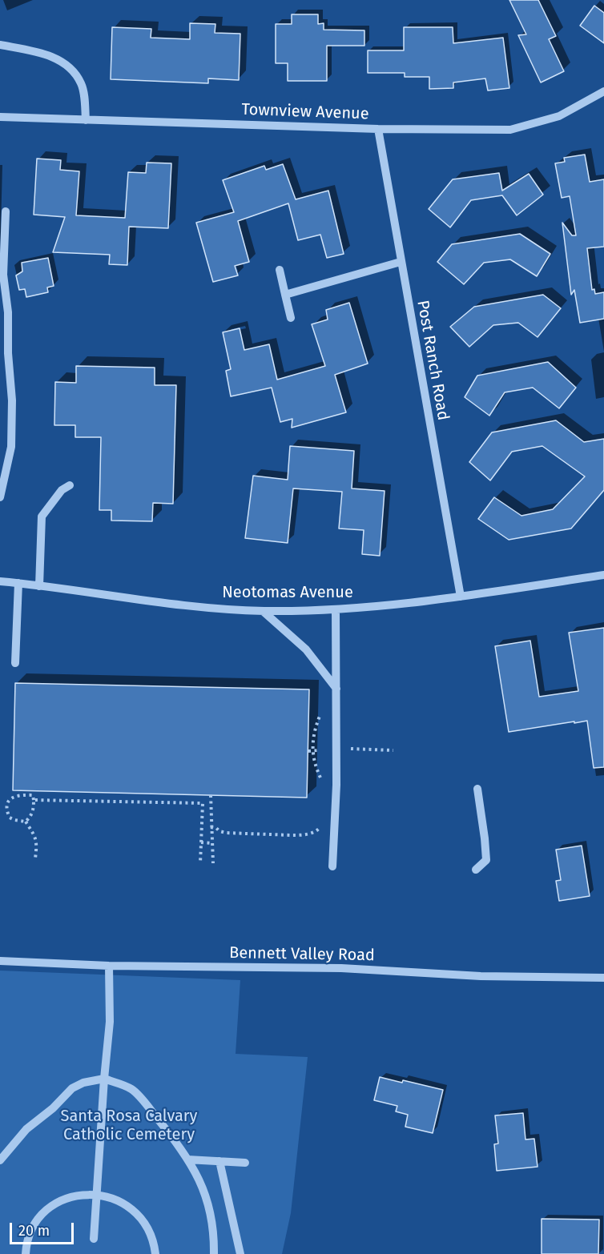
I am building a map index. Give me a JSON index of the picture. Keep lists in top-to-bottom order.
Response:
{
  "streets": {
    "street": [
      "Townview Avenue",
      "Post Ranch Road",
      "Neotomas Avenue",
      "Bennett Valley Road"
    ]
  },
  "crossings": [
    ["Townview Avenue", "Post Ranch Road"],
    ["Post Ranch Road", "Neotomas Avenue"]
  ],
  "parks": ["Santa Rosa Calvary Catholic Cemetery"],
  "scale_bar": "20 m"
}
